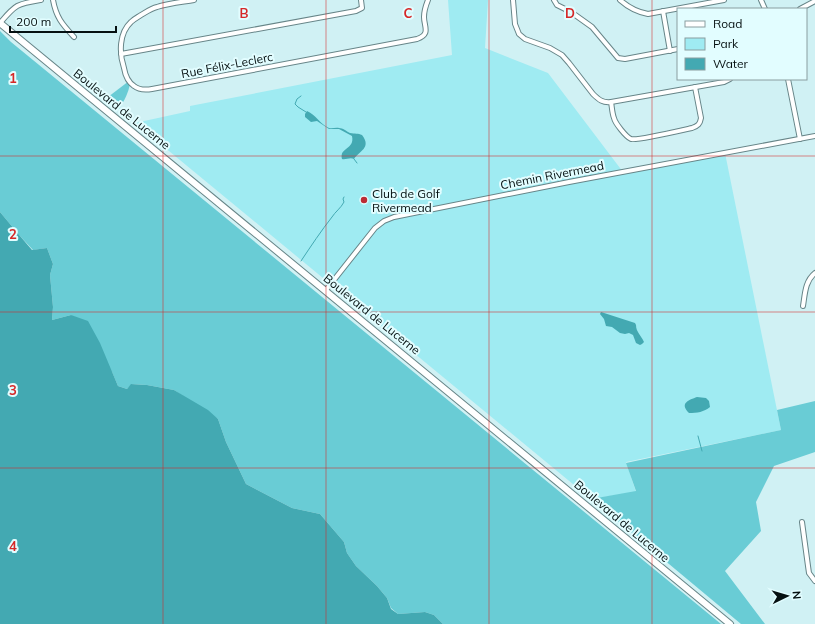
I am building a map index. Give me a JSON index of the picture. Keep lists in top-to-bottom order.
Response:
{
  "streets": {
    "main road": ["Boulevard de Lucerne"],
    "street": ["Rue Félix-Leclerc", "Chemin Rivermead"]
  },
  "crossings": [
    ["Boulevard de Lucerne", "Chemin Rivermead"]
  ],
  "places": ["Club de Golf Rivermead"],
  "legend": ["Road", "Park", "Water"],
  "scale_bar": "200 m",
  "north": "right",
  "grid": {
    "columns": ["B", "C", "D"],
    "rows": [
      "1",
      "2",
      "3",
      "4"
    ]
  }
}
